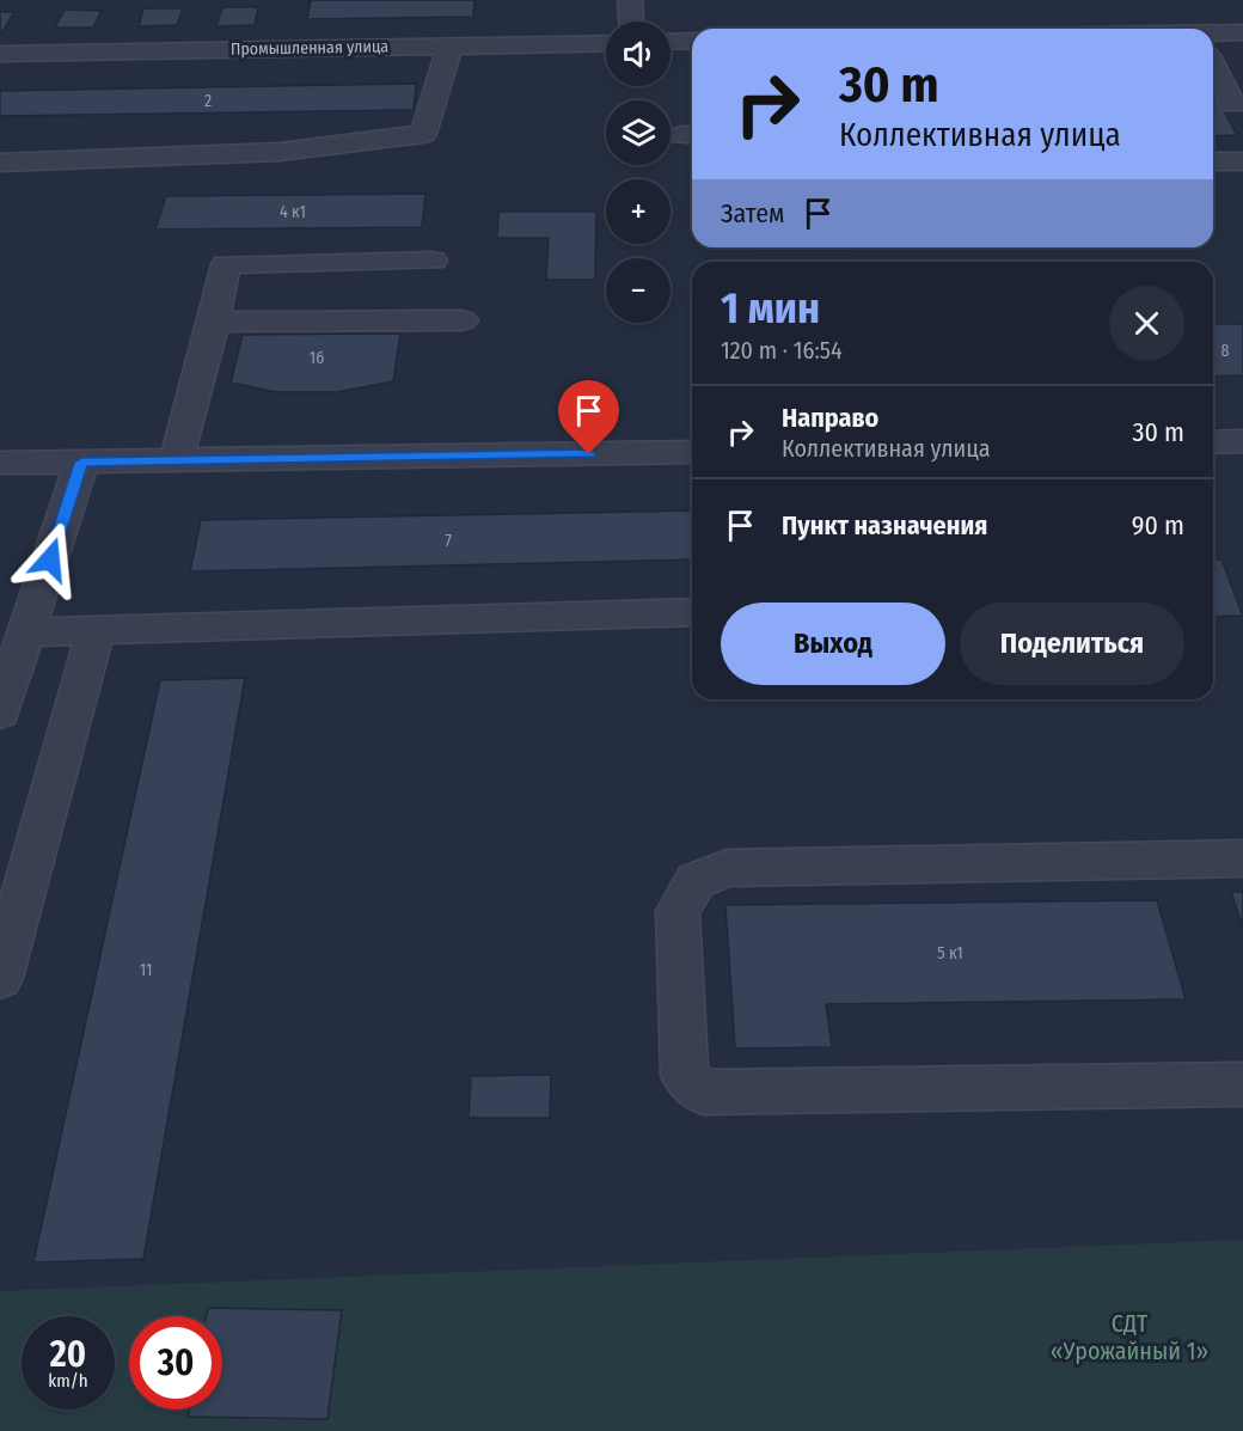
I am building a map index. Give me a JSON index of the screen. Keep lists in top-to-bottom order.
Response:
{
  "streets": {
    "street": ["Промышленная улица"]
  },
  "parks": ["СДТ «Урожайный 1»"],
  "house_numbers": [
    "2",
    "4 к1",
    "8",
    "16",
    "7",
    "5 к1",
    "11"
  ],
  "page": {
    "map_buttons": ["+", "−"],
    "turn": ["30 m", "Коллективная улица"],
    "then": "Затем",
    "heading": ["1 мин", "120 m · 16:54"],
    "list": [
      {
        "name": "Направо",
        "note": "Коллективная улица",
        "value": "30 m"
      },
      {
        "name": "Пункт назначения",
        "value": "90 m"
      }
    ],
    "buttons": ["Выход", "Поделиться"],
    "speed": "20 km/h",
    "limit": "30"
  }
}
